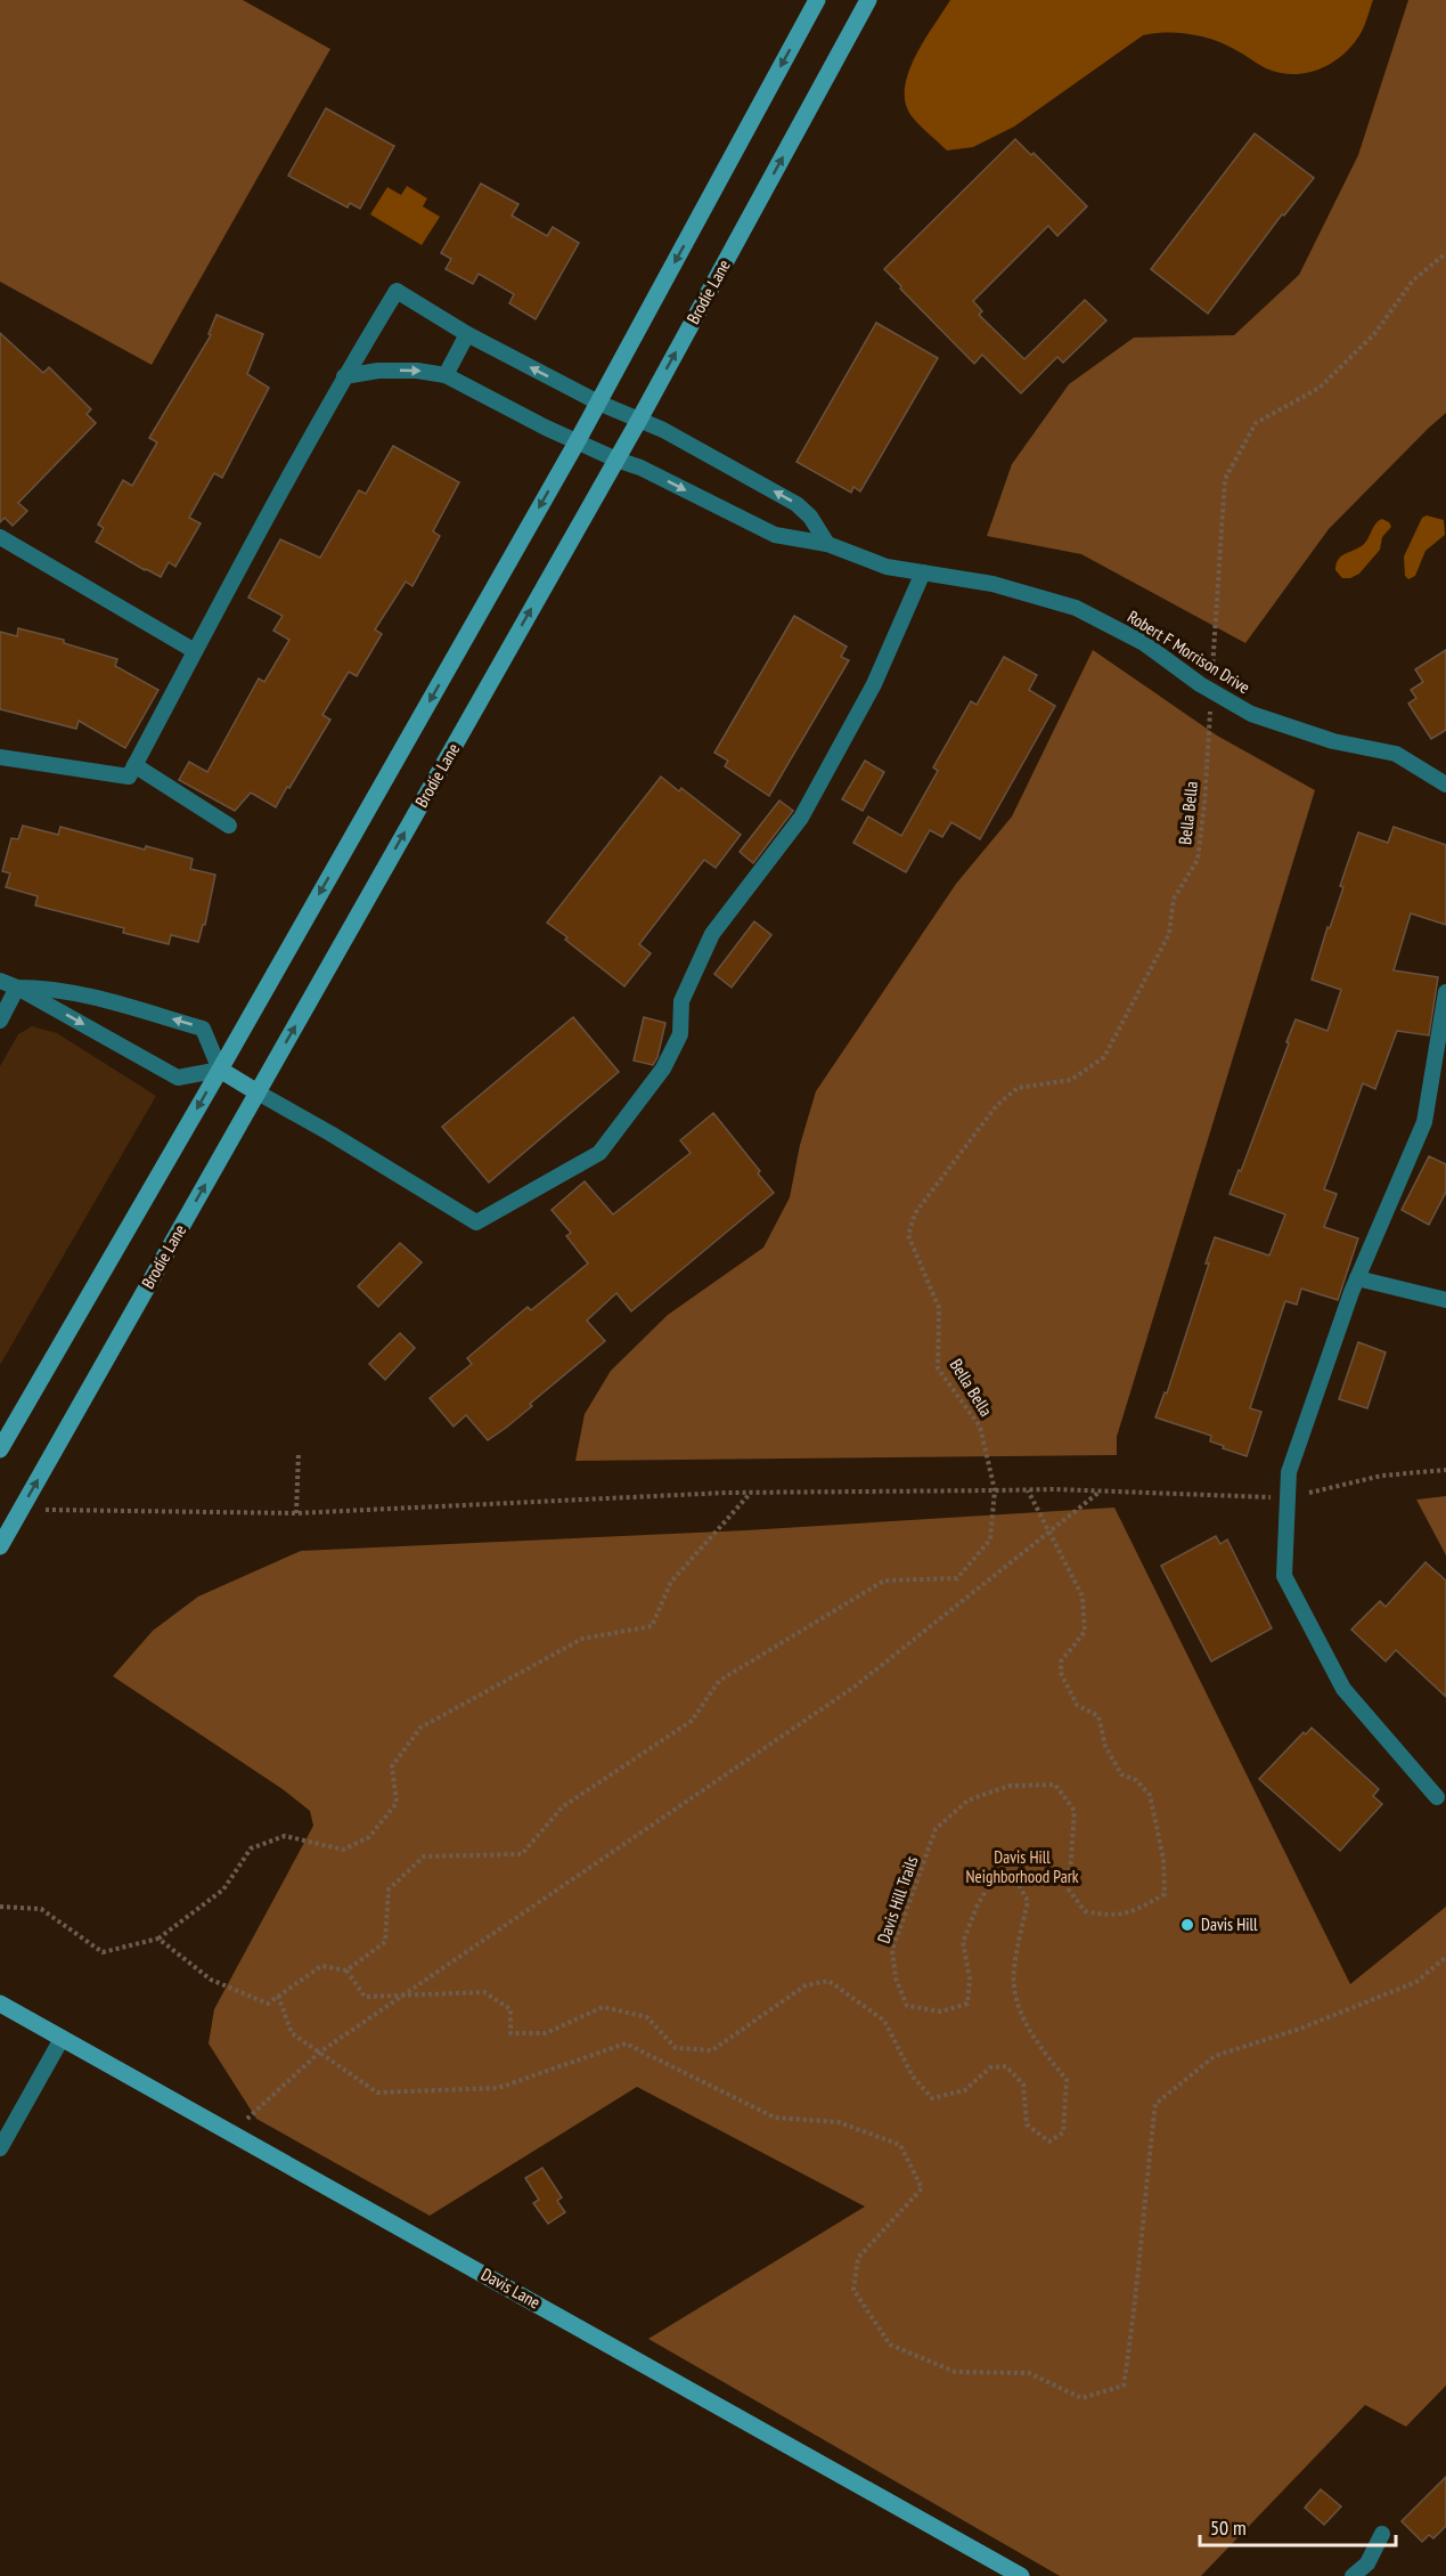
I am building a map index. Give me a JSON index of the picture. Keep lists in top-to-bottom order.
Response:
{
  "streets": {
    "main road": ["Brodie Lane", "Davis Lane"],
    "lane": ["Robert F Morrison Drive"],
    "path": ["Bella Bella", "Davis Hill Trails"]
  },
  "crossings": [
    ["Brodie Lane", "Robert F Morrison Drive"],
    ["Robert F Morrison Drive", "Bella Bella"]
  ],
  "parks": ["Davis Hill Neighborhood Park"],
  "places": ["Davis Hill"],
  "scale_bar": "50 m"
}
